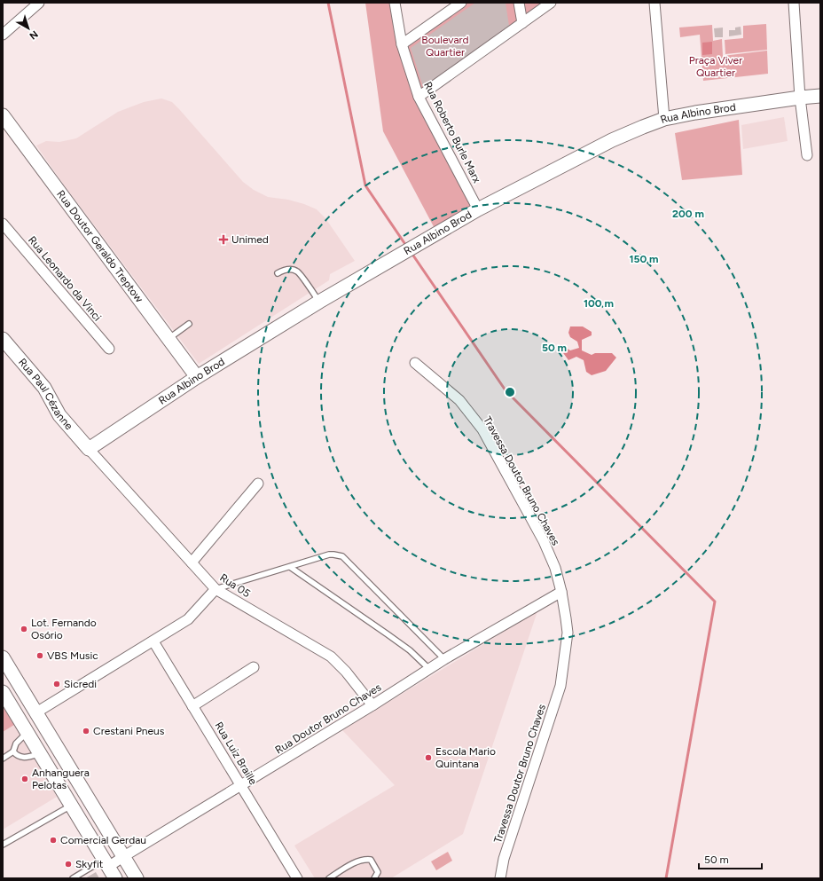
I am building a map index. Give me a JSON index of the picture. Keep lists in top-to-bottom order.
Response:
{
  "streets": {
    "street": [
      "Rua Albino Brod",
      "Rua Roberto Burle Marx",
      "Rua Doutor Geraldo Treptow",
      "Rua Leonardo da Vinci",
      "Rua Paul Cézanne",
      "Travessa Doutor Bruno Chaves",
      "Rua 05",
      "Rua Doutor Bruno Chaves",
      "Rua Luiz Braille"
    ]
  },
  "crossings": [
    ["Rua Albino Brod", "Rua Roberto Burle Marx"],
    ["Rua Albino Brod", "Rua Doutor Geraldo Treptow"],
    ["Rua Albino Brod", "Rua Paul Cézanne"],
    ["Rua Albino Brod", "Rua 05"],
    ["Rua Paul Cézanne", "Rua 05"],
    ["Travessa Doutor Bruno Chaves", "Rua Doutor Bruno Chaves"],
    ["Rua 05", "Rua Doutor Bruno Chaves"],
    ["Rua Doutor Bruno Chaves", "Rua Luiz Braille"]
  ],
  "parks": ["Boulevard Quartier", "Praça Viver Quartier"],
  "places": {
    "health": ["Unimed"],
    "other": [
      "Lot. Fernando Osório",
      "VBS Music",
      "Sicredi",
      "Crestani Pneus",
      "Escola Mario Quintana",
      "Anhanguera Pelotas",
      "Comercial Gerdau",
      "Skyfit"
    ]
  },
  "scale_bar": "50 m",
  "north": "bottom right",
  "rings": [
    "200 m",
    "150 m",
    "100 m",
    "50 m"
  ]
}
